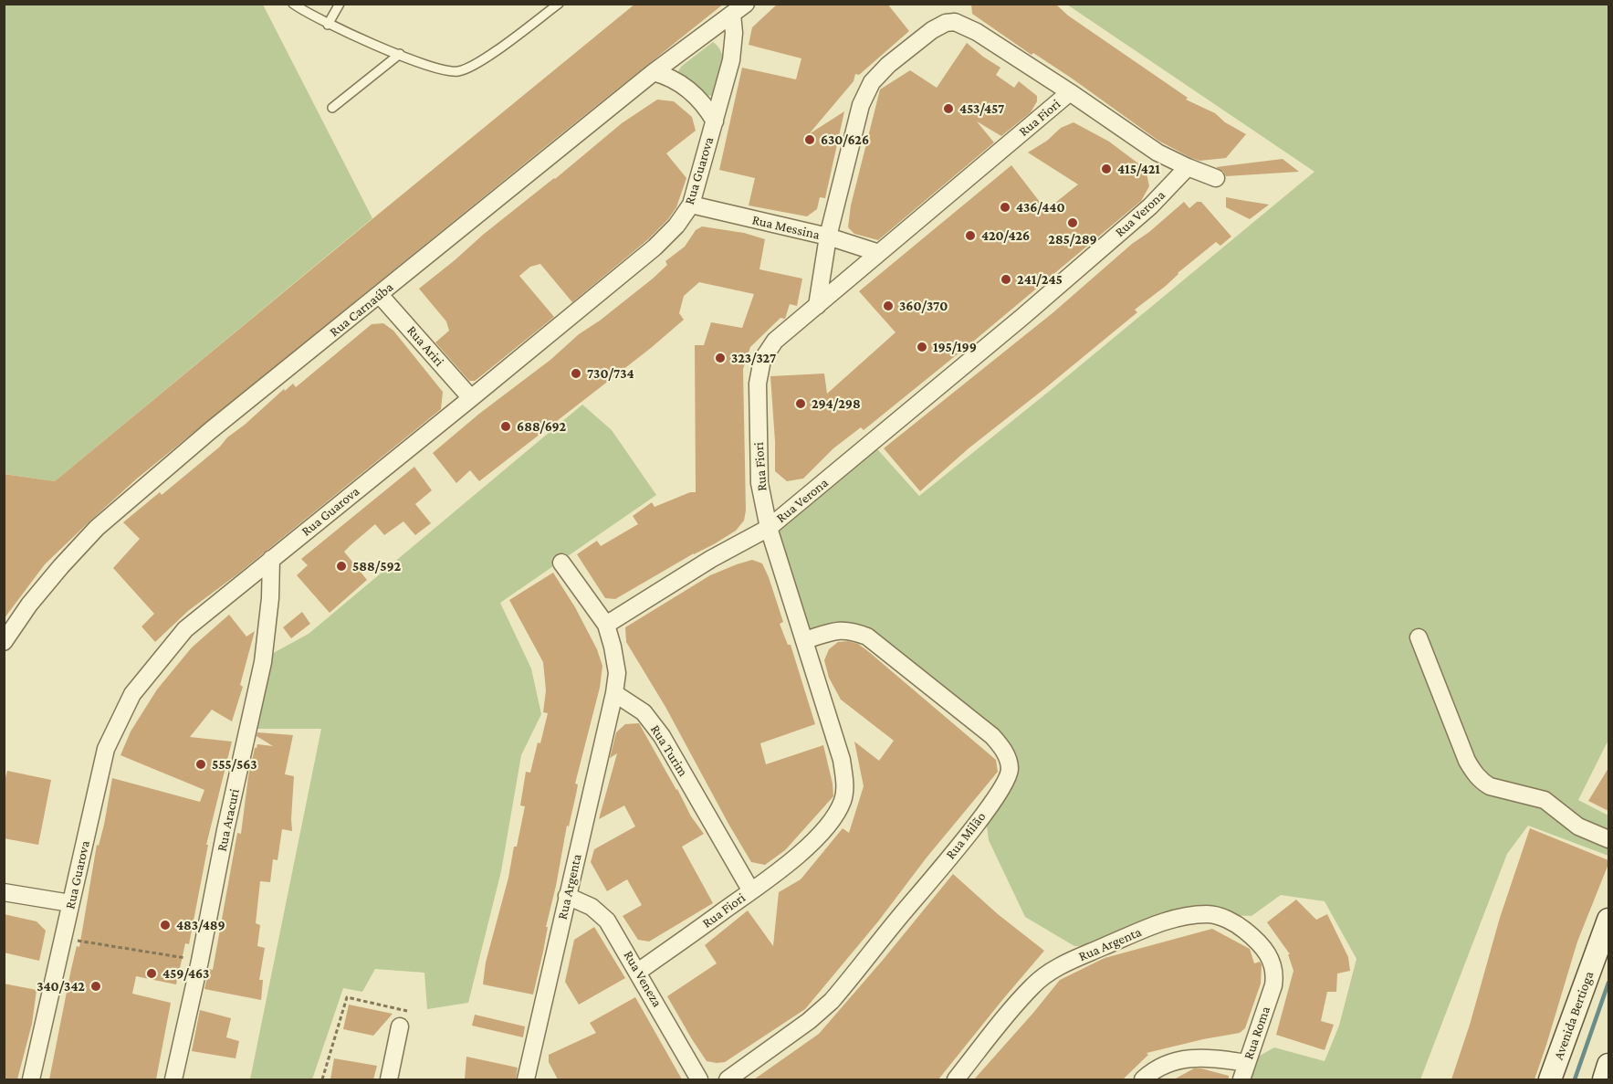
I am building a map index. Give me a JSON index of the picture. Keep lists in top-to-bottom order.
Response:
{
  "streets": {
    "street": [
      "Rua Fiori",
      "Rua Guarova",
      "Rua Verona",
      "Rua Messina",
      "Rua Carnaúba",
      "Rua Ariri",
      "Rua Turim",
      "Rua Aracuri",
      "Rua Milão",
      "Rua Argenta",
      "Rua Veneza",
      "Avenida Bertioga",
      "Rua Roma"
    ]
  },
  "crossings": [
    ["Rua Fiori", "Rua Verona"],
    ["Rua Fiori", "Rua Messina"],
    ["Rua Fiori", "Rua Turim"],
    ["Rua Fiori", "Rua Milão"],
    ["Rua Fiori", "Rua Veneza"],
    ["Rua Guarova", "Rua Messina"],
    ["Rua Guarova", "Rua Carnaúba"],
    ["Rua Guarova", "Rua Ariri"],
    ["Rua Guarova", "Rua Aracuri"],
    ["Rua Carnaúba", "Rua Ariri"],
    ["Rua Turim", "Rua Argenta"],
    ["Rua Argenta", "Rua Veneza"],
    ["Rua Argenta", "Rua Roma"]
  ],
  "places": [
    "453/457",
    "630/626",
    "415/421",
    "436/440",
    "285/289",
    "420/426",
    "241/245",
    "360/370",
    "195/199",
    "323/327",
    "730/734",
    "294/298",
    "688/692",
    "588/592",
    "555/563",
    "483/489",
    "459/463",
    "340/342"
  ]
}
